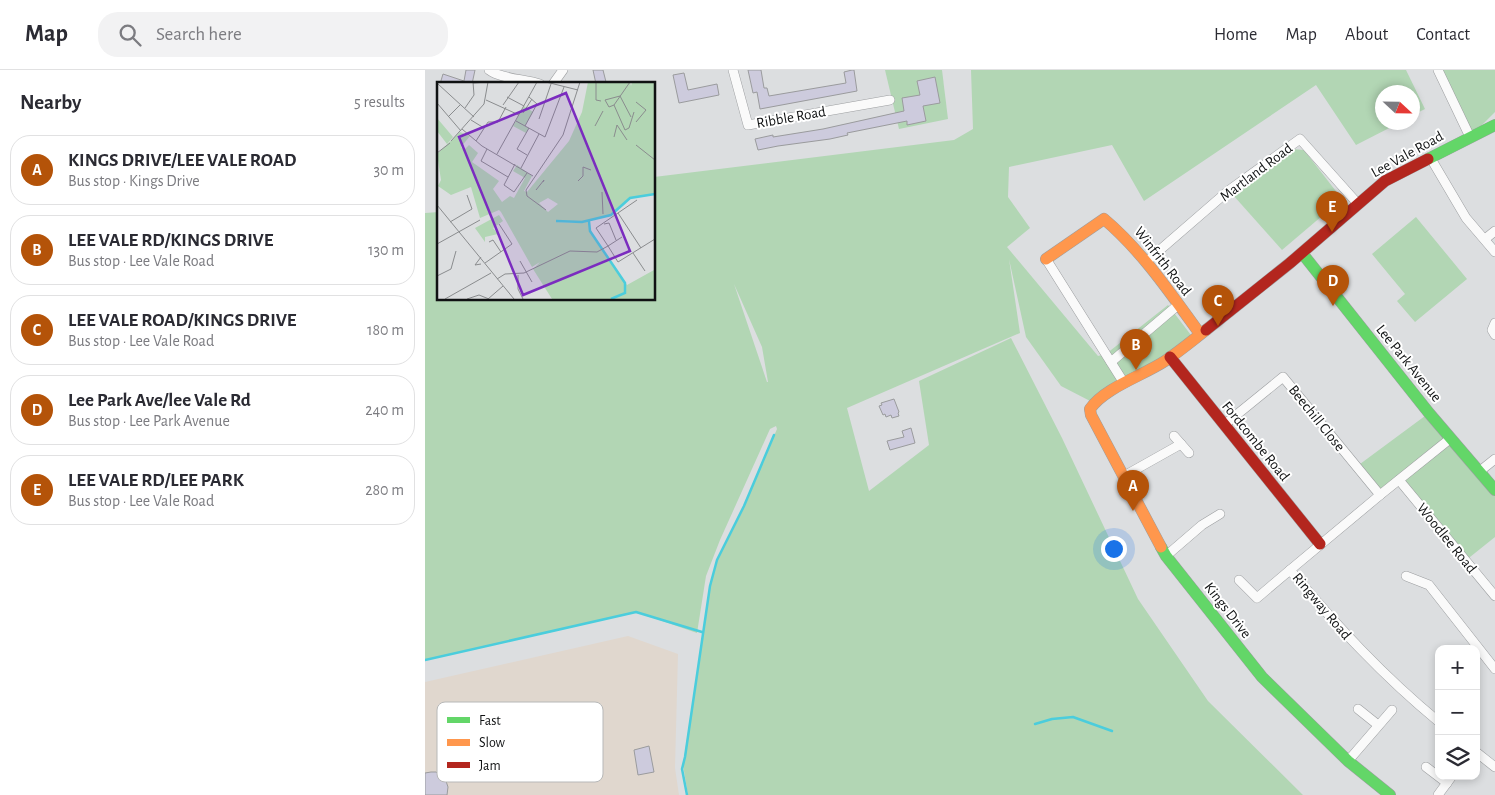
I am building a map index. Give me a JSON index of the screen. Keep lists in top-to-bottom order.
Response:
{
  "streets": {
    "street": [
      "Ribble Road",
      "Lee Vale Road",
      "Martland Road",
      "Winfrith Road",
      "Lee Park Avenue",
      "Beechill Close",
      "Fordcombe Road",
      "Woodlee Road",
      "Ringway Road",
      "Kings Drive"
    ]
  },
  "crossings": [
    ["Lee Vale Road", "Martland Road"],
    ["Lee Vale Road", "Winfrith Road"],
    ["Lee Vale Road", "Lee Park Avenue"],
    ["Lee Vale Road", "Fordcombe Road"],
    ["Lee Vale Road", "Kings Drive"],
    ["Martland Road", "Winfrith Road"],
    ["Lee Park Avenue", "Ringway Road"],
    ["Beechill Close", "Fordcombe Road"],
    ["Beechill Close", "Ringway Road"],
    ["Fordcombe Road", "Ringway Road"],
    ["Woodlee Road", "Ringway Road"]
  ],
  "legend": ["Fast", "Slow", "Jam"],
  "north": "right",
  "page": {
    "header": "Map",
    "search": "Search here",
    "nav": [
      "Home",
      "Map",
      "About",
      "Contact"
    ],
    "heading": ["Nearby", "5 results"],
    "list": [
      {
        "mark": "A",
        "name": "KINGS DRIVE/LEE VALE ROAD",
        "note": "Bus stop · Kings Drive",
        "value": "30 m"
      },
      {
        "mark": "B",
        "name": "LEE VALE RD/KINGS DRIVE",
        "note": "Bus stop · Lee Vale Road",
        "value": "130 m"
      },
      {
        "mark": "C",
        "name": "LEE VALE ROAD/KINGS DRIVE",
        "note": "Bus stop · Lee Vale Road",
        "value": "180 m"
      },
      {
        "mark": "D",
        "name": "Lee Park Ave/lee Vale Rd",
        "note": "Bus stop · Lee Park Avenue",
        "value": "240 m"
      },
      {
        "mark": "E",
        "name": "LEE VALE RD/LEE PARK",
        "note": "Bus stop · Lee Vale Road",
        "value": "280 m"
      }
    ],
    "pins": [
      "E",
      "D",
      "C",
      "B",
      "A"
    ],
    "map_buttons": ["+", "−"]
  }
}
